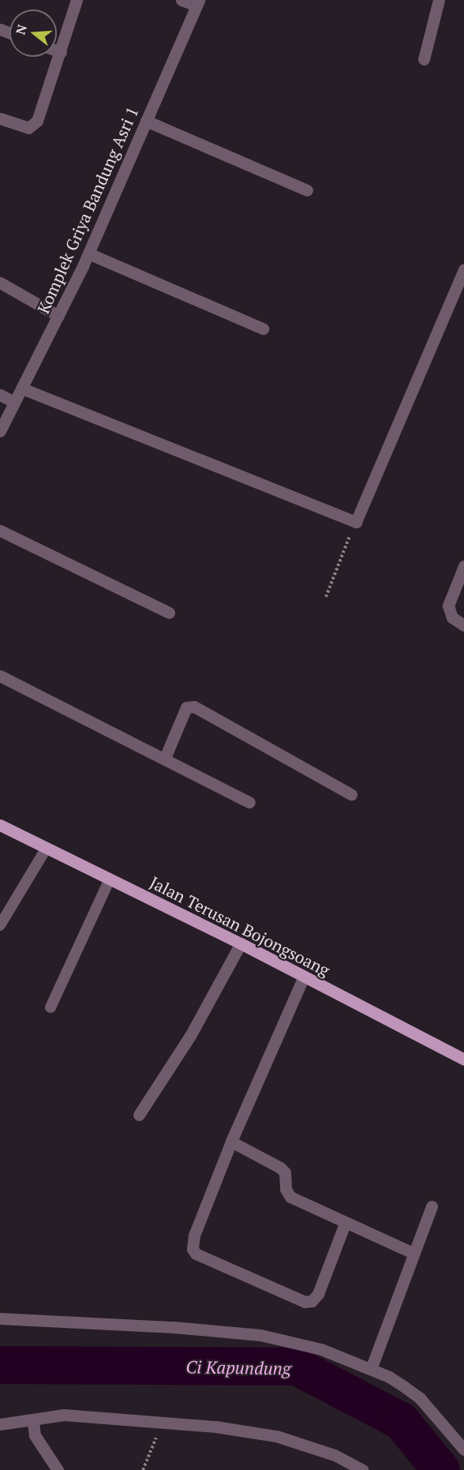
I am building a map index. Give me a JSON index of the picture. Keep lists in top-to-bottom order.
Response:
{
  "streets": {
    "main road": ["Jalan Terusan Bojongsoang"],
    "street": ["Komplek Griya Bandung Asri 1"]
  },
  "water": ["Ci Kapundung"],
  "north": "left"
}
